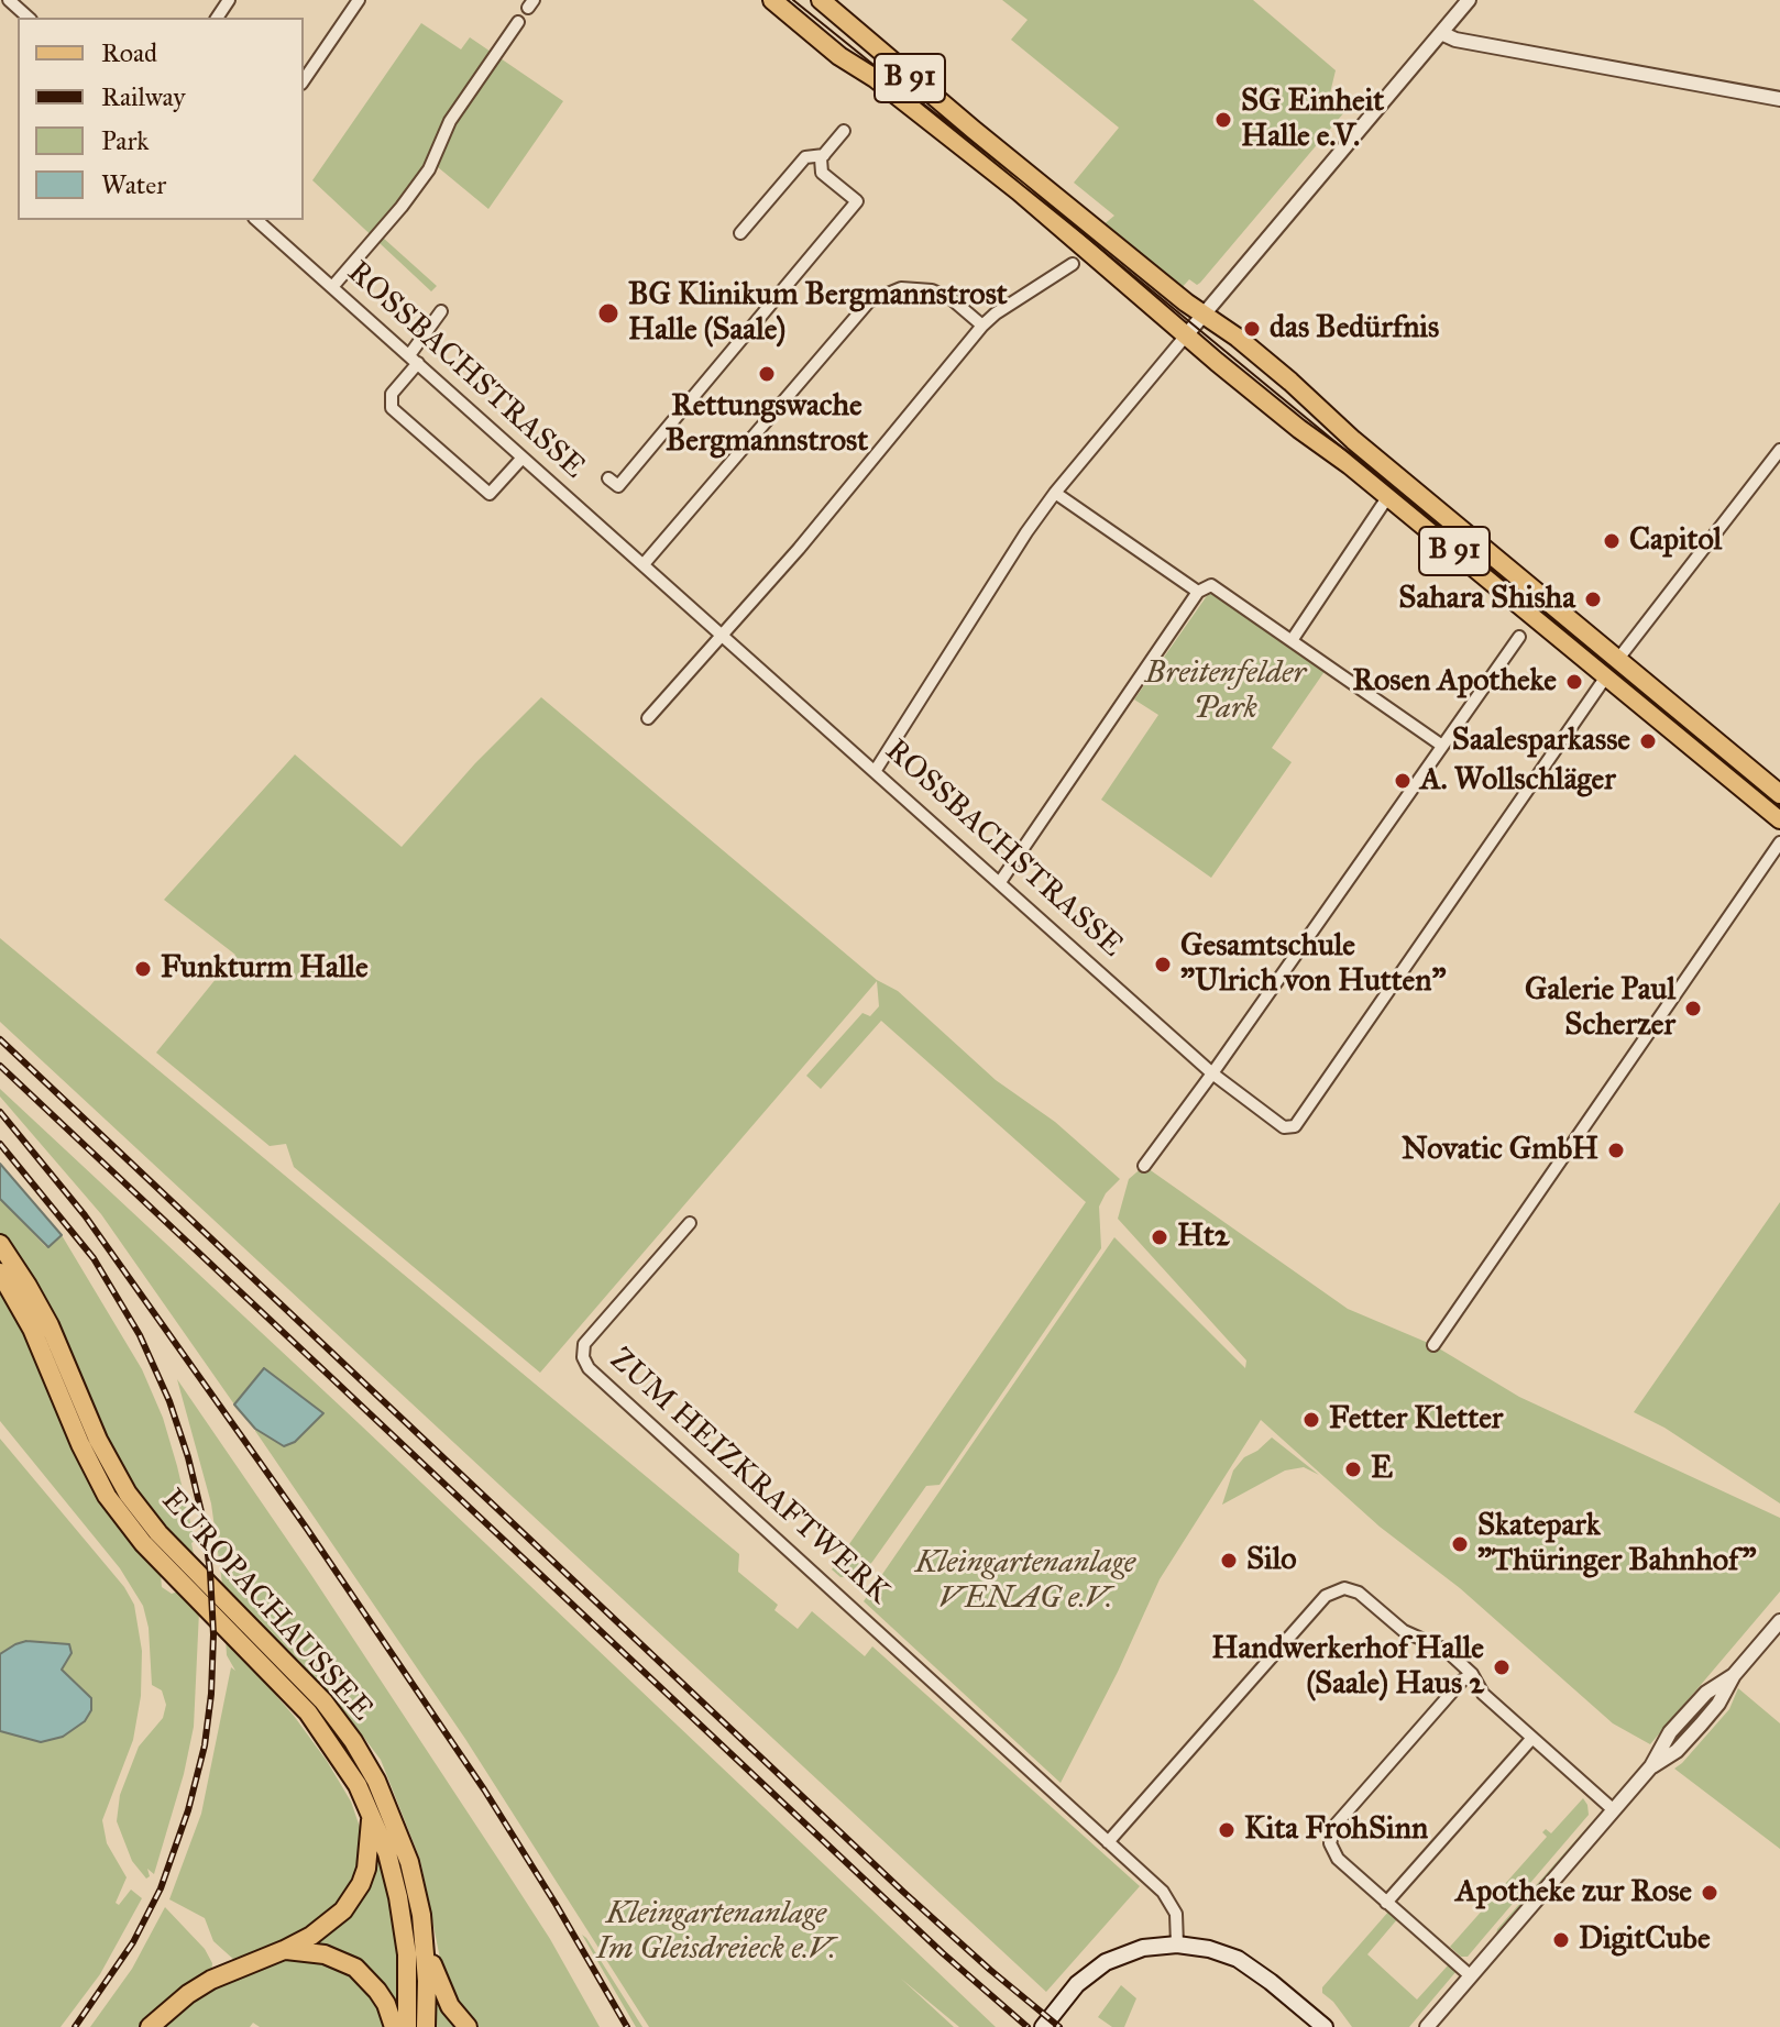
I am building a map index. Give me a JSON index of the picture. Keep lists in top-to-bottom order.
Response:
{
  "streets": {
    "main road": ["B 91", "EUROPACHAUSSEE"],
    "street": ["ROSSBACHSTRASSE", "ZUM HEIZKRAFTWERK"]
  },
  "crossings": [
    ["B 91", "ROSSBACHSTRASSE"]
  ],
  "parks": ["Breitenfelder Park", "Kleingartenanlage VENAG e.V.", "Kleingartenanlage Im Gleisdreieck e.V."],
  "places": [
    "SG Einheit Halle e.V.",
    "BG Klinikum Bergmannstrost Halle (Saale)",
    "das Bedürfnis",
    "Rettungswache Bergmannstrost",
    "Capitol",
    "Sahara Shisha",
    "Rosen Apotheke",
    "Saalesparkasse",
    "A. Wollschläger",
    "Gesamtschule \"Ulrich von Hutten\"",
    "Funkturm Halle",
    "Galerie Paul Scherzer",
    "Novatic GmbH",
    "Ht2",
    "Fetter Kletter",
    "E",
    "Skatepark \"Thüringer Bahnhof\"",
    "Silo",
    "Handwerkerhof Halle (Saale) Haus 2",
    "Kita FrohSinn",
    "Apotheke zur Rose",
    "DigitCube"
  ],
  "legend": [
    "Road",
    "Railway",
    "Park",
    "Water"
  ]
}
